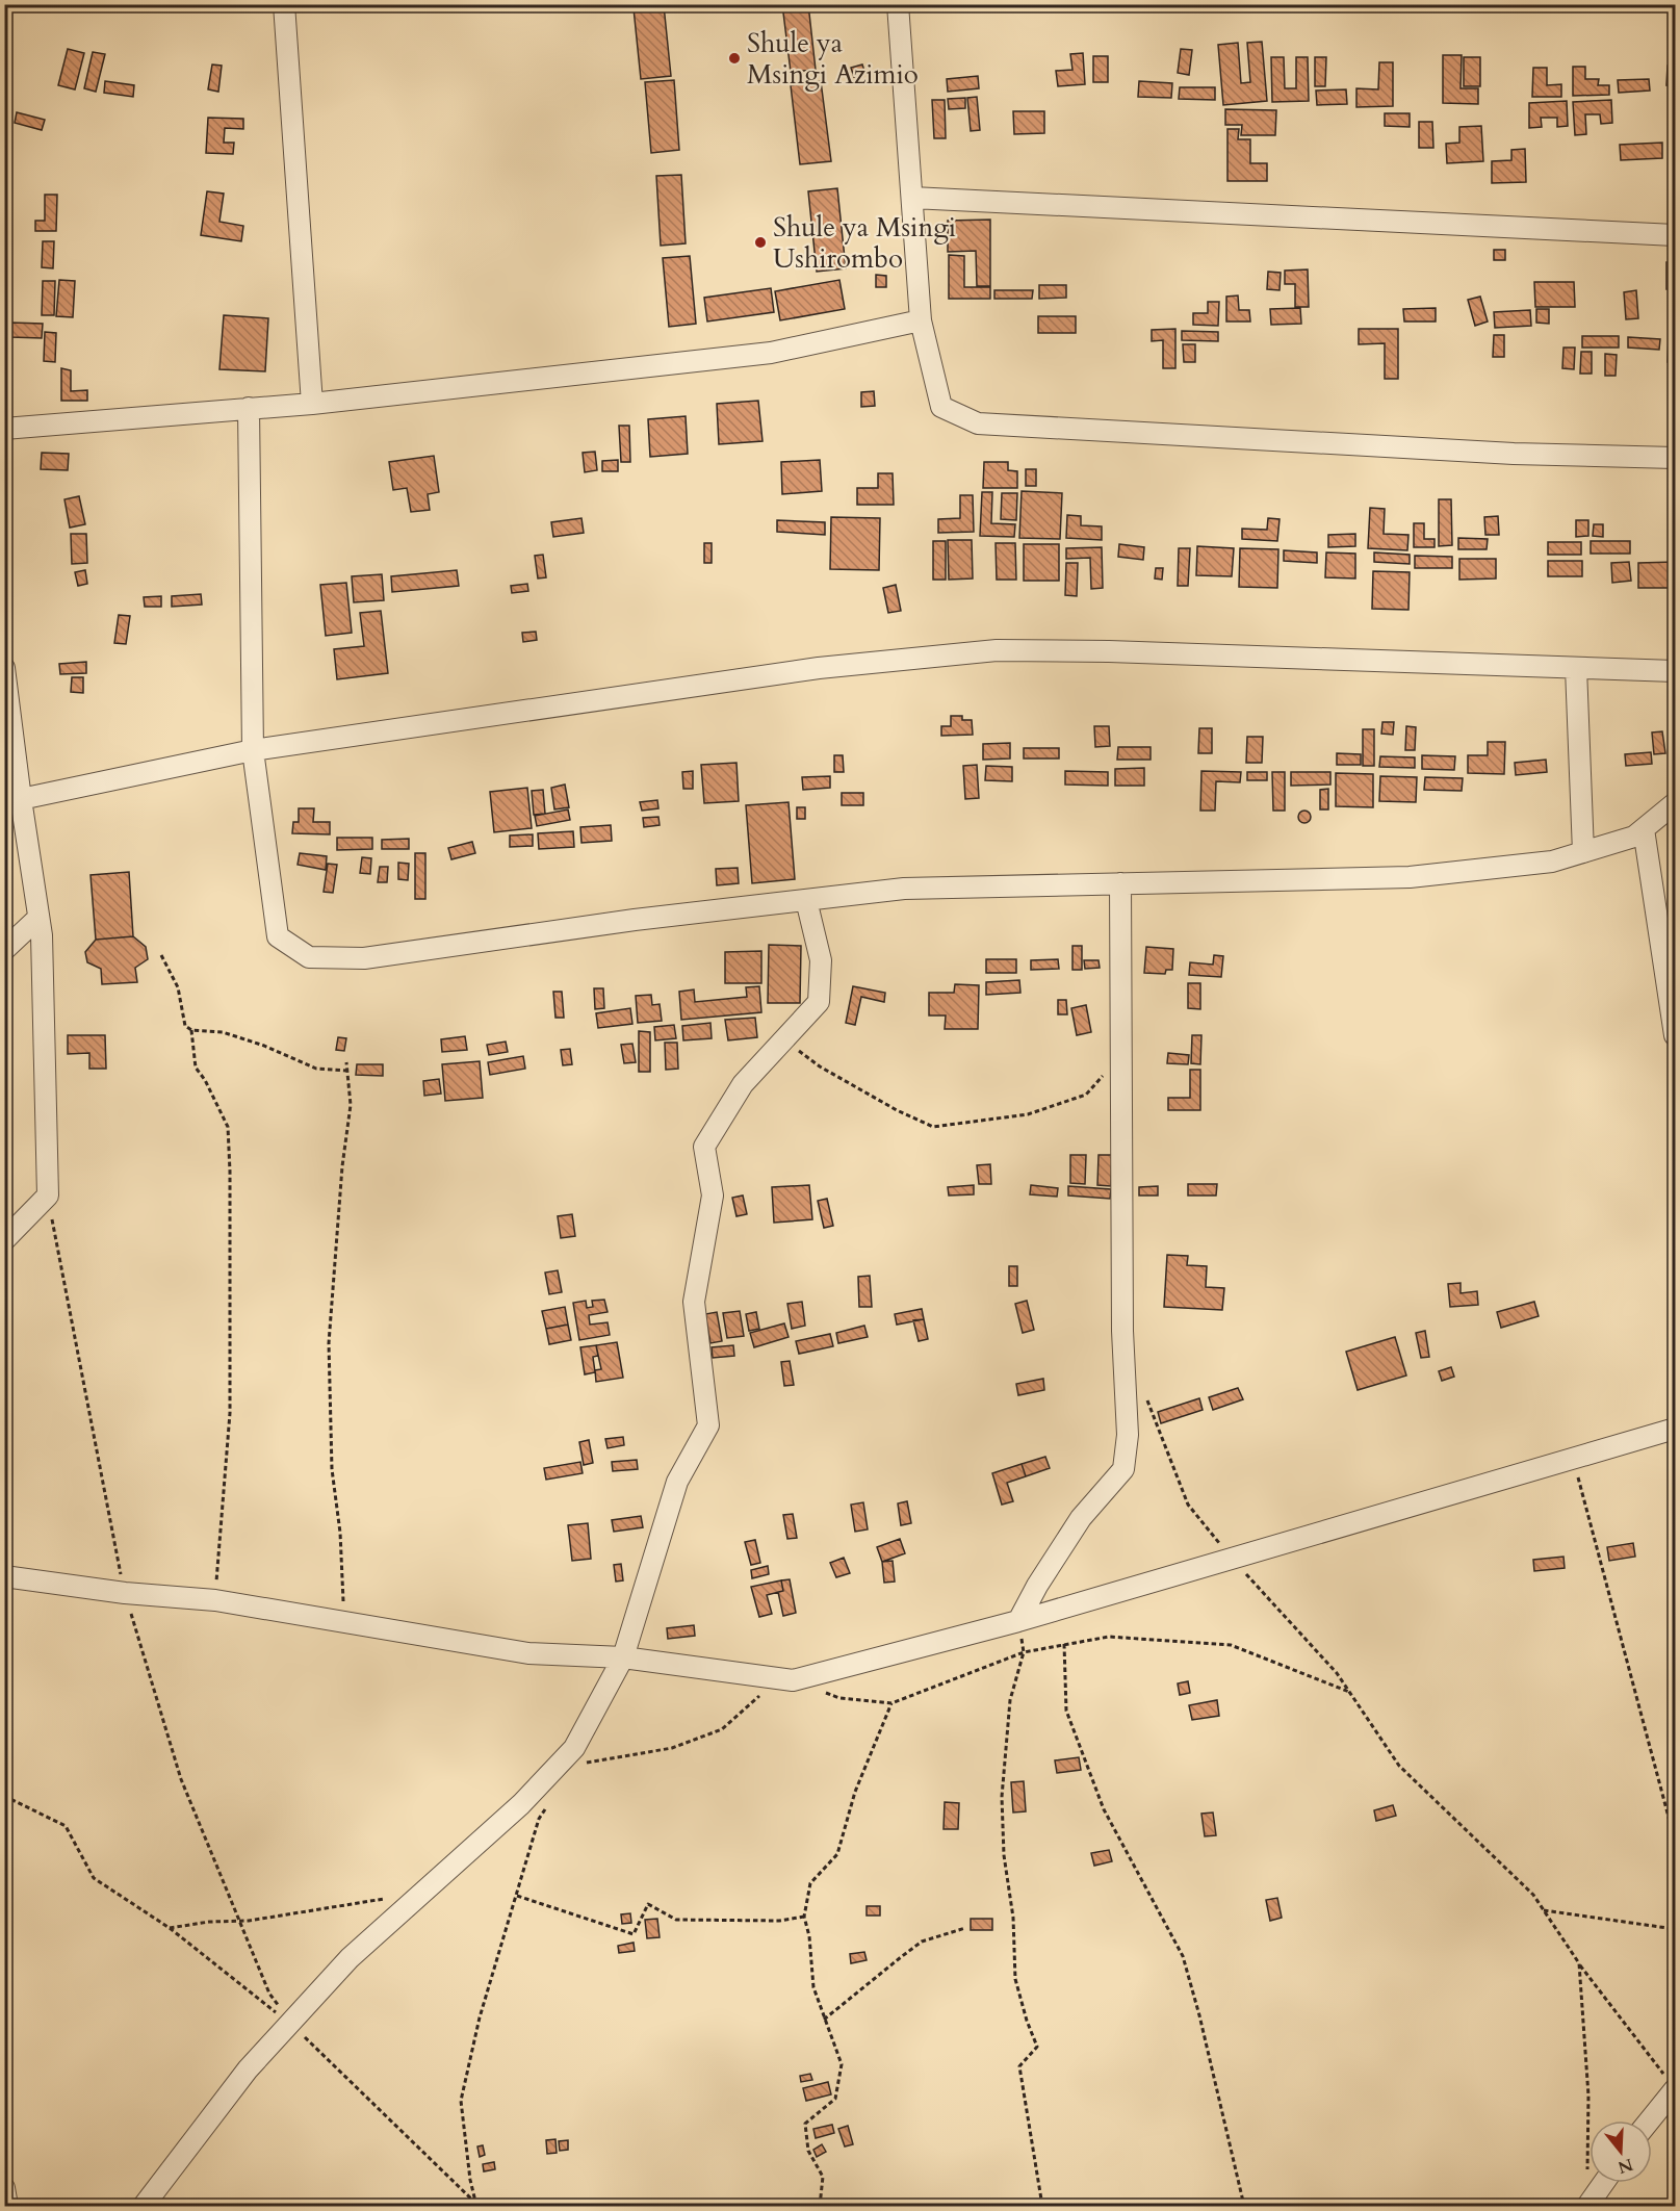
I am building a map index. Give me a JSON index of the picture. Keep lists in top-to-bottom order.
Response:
{
  "places": ["Shule ya Msingi Azimio", "Shule ya Msingi Ushirombo"],
  "north": "bottom"
}
